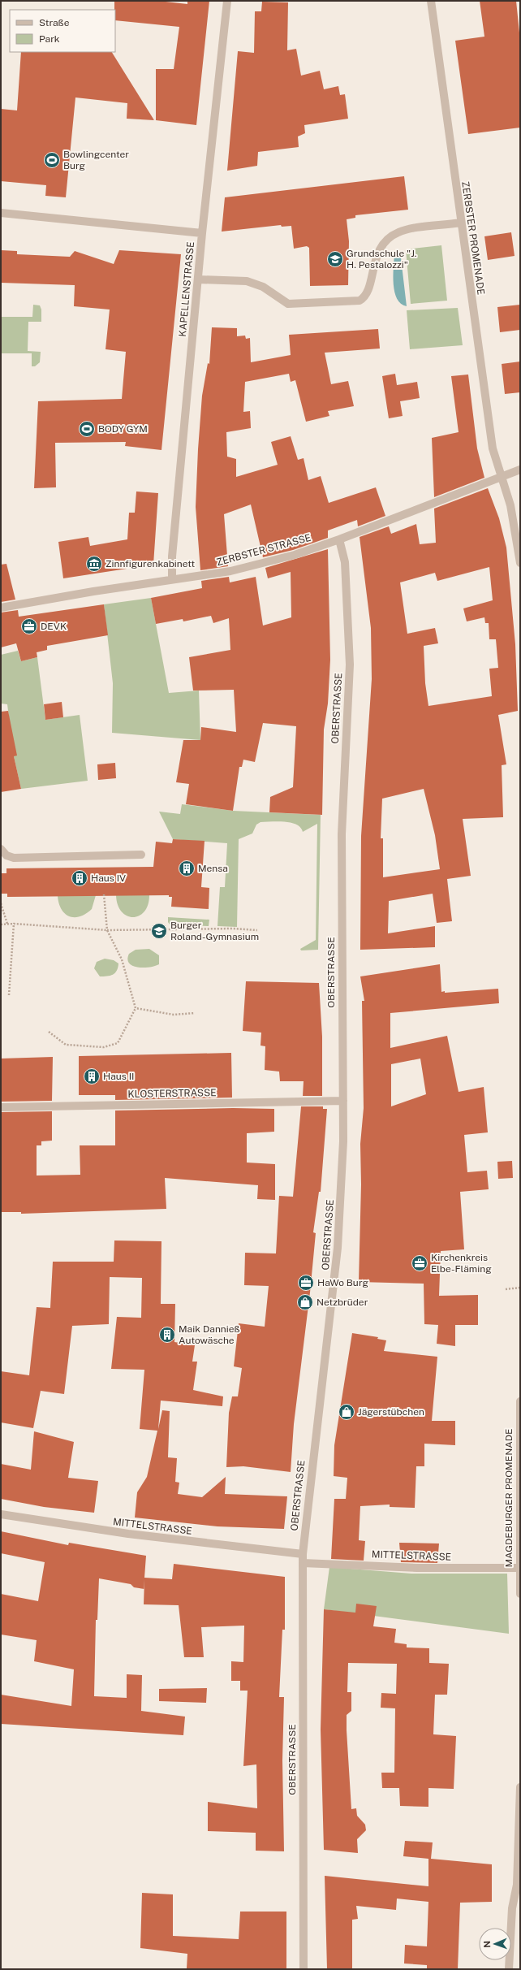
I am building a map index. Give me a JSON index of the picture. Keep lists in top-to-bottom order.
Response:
{
  "streets": {
    "street": [
      "ZERBSTER PROMENADE",
      "KAPELLENSTRASSE",
      "ZERBSTER STRASSE",
      "OBERSTRASSE",
      "KLOSTERSTRASSE",
      "MAGDEBURGER PROMENADE",
      "MITTELSTRASSE"
    ]
  },
  "crossings": [
    ["ZERBSTER PROMENADE", "ZERBSTER STRASSE"],
    ["KAPELLENSTRASSE", "ZERBSTER STRASSE"],
    ["ZERBSTER STRASSE", "OBERSTRASSE"],
    ["OBERSTRASSE", "KLOSTERSTRASSE"],
    ["OBERSTRASSE", "MITTELSTRASSE"],
    ["MAGDEBURGER PROMENADE", "MITTELSTRASSE"]
  ],
  "places": {
    "sports": ["Bowlingcenter Burg", "BODY GYM"],
    "school or university": ["Grundschule \"J. H. Pestalozzi\"", "Burger Roland-Gymnasium"],
    "museum": ["Zinnfigurenkabinett"],
    "office": ["DEVK", "Kirchenkreis Elbe-Fläming", "HaWo Burg"],
    "building": [
      "Mensa",
      "Haus IV",
      "Haus II",
      "Maik Dannieß Autowäsche"
    ],
    "shop": ["Netzbrüder", "Jägerstübchen"]
  },
  "legend": ["Straße", "Park"],
  "north": "left"
}
